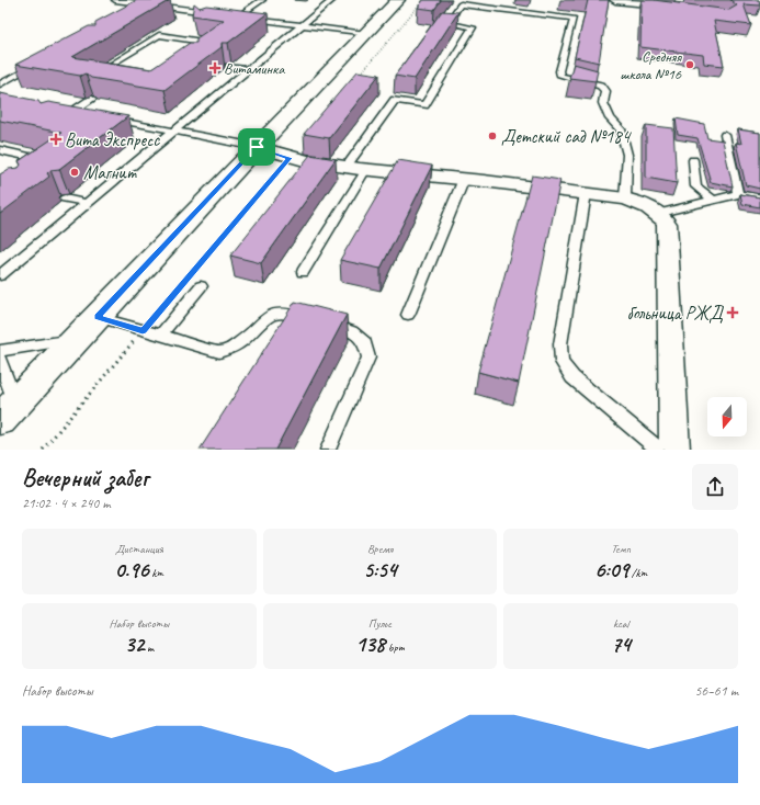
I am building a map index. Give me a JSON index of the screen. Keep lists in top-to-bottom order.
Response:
{
  "places": {
    "other": ["Средняя школа №16", "Детский сад №184", "Магнит"],
    "health": ["Витаминка", "Вита Экспресс", "больница РЖД"]
  },
  "north": "bottom",
  "page": {
    "heading": ["Вечерний забег", "21:02 · 4 × 240 m"],
    "stats": [
      ["Дистанция", "0.96 km"],
      ["Время", "5:54"],
      ["Темп", "6:09 /km"],
      ["Набор высоты", "32 m"],
      ["Пульс", "138 bpm"],
      ["kcal", "74"]
    ],
    "chart": ["Набор высоты", "56–61 m"]
  }
}
